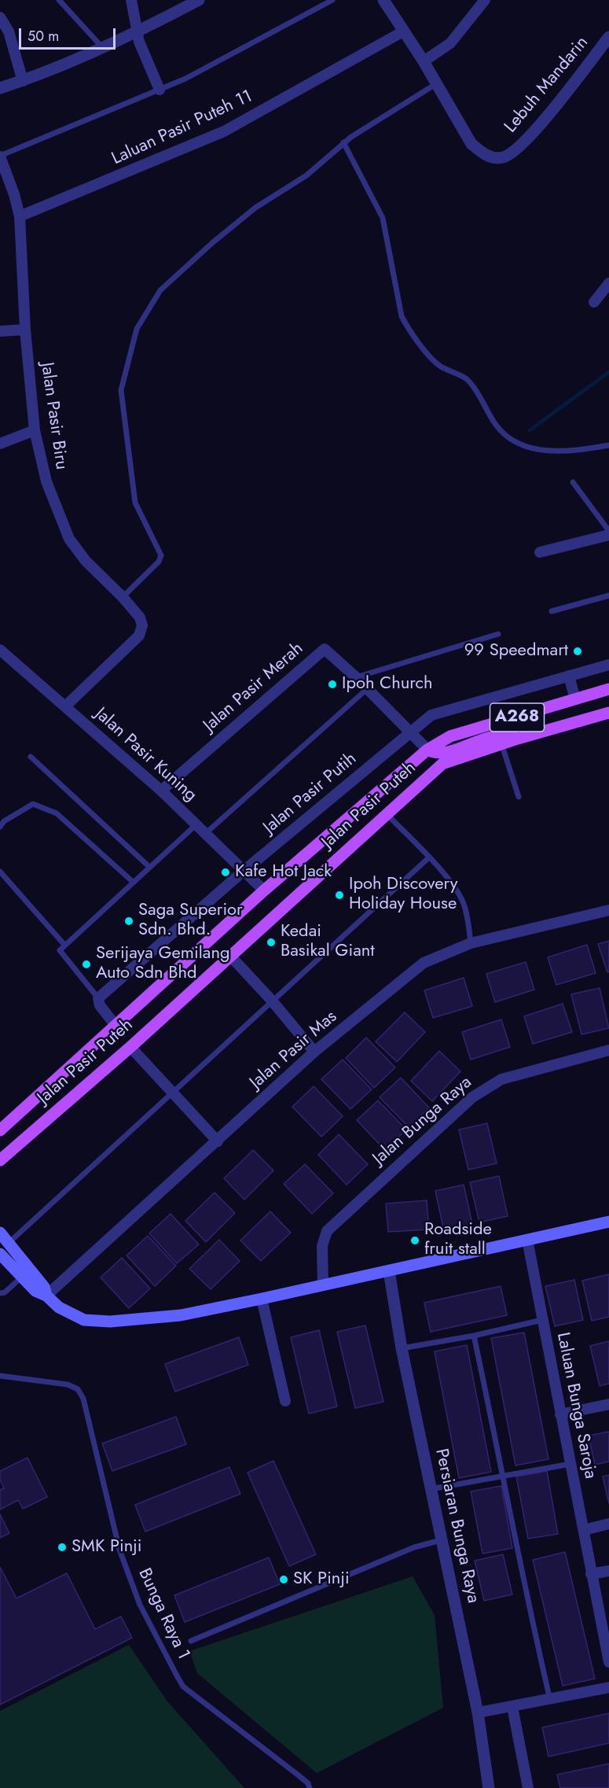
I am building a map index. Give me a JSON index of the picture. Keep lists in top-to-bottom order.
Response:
{
  "streets": {
    "main road": ["A268", "Jalan Pasir Puteh"],
    "street": [
      "Lebuh Mandarin",
      "Laluan Pasir Puteh 11",
      "Jalan Pasir Biru",
      "Jalan Pasir Merah",
      "Jalan Pasir Kuning",
      "Jalan Pasir Putih",
      "Jalan Pasir Mas",
      "Jalan Bunga Raya",
      "Laluan Bunga Saroja",
      "Persiaran Bunga Raya"
    ],
    "lane": ["Bunga Raya 1"]
  },
  "crossings": [
    ["Lebuh Mandarin", "Laluan Pasir Puteh 11"],
    ["Laluan Pasir Puteh 11", "Jalan Pasir Biru"],
    ["Jalan Pasir Biru", "Jalan Pasir Kuning"],
    ["Jalan Pasir Merah", "Jalan Pasir Kuning"],
    ["Jalan Pasir Merah", "Jalan Pasir Putih"],
    ["Jalan Pasir Merah", "Jalan Pasir Puteh"],
    ["Jalan Pasir Kuning", "Jalan Pasir Putih"],
    ["Jalan Pasir Kuning", "Jalan Pasir Puteh"]
  ],
  "places": [
    "99 Speedmart",
    "Ipoh Church",
    "Kafe Hot Jack",
    "Ipoh Discovery Holiday House",
    "Saga Superior Sdn. Bhd.",
    "Kedai Basikal Giant",
    "Serijaya Gemilang Auto Sdn Bhd",
    "Roadside fruit stall",
    "SMK Pinji",
    "SK Pinji"
  ],
  "scale_bar": "50 m"
}
